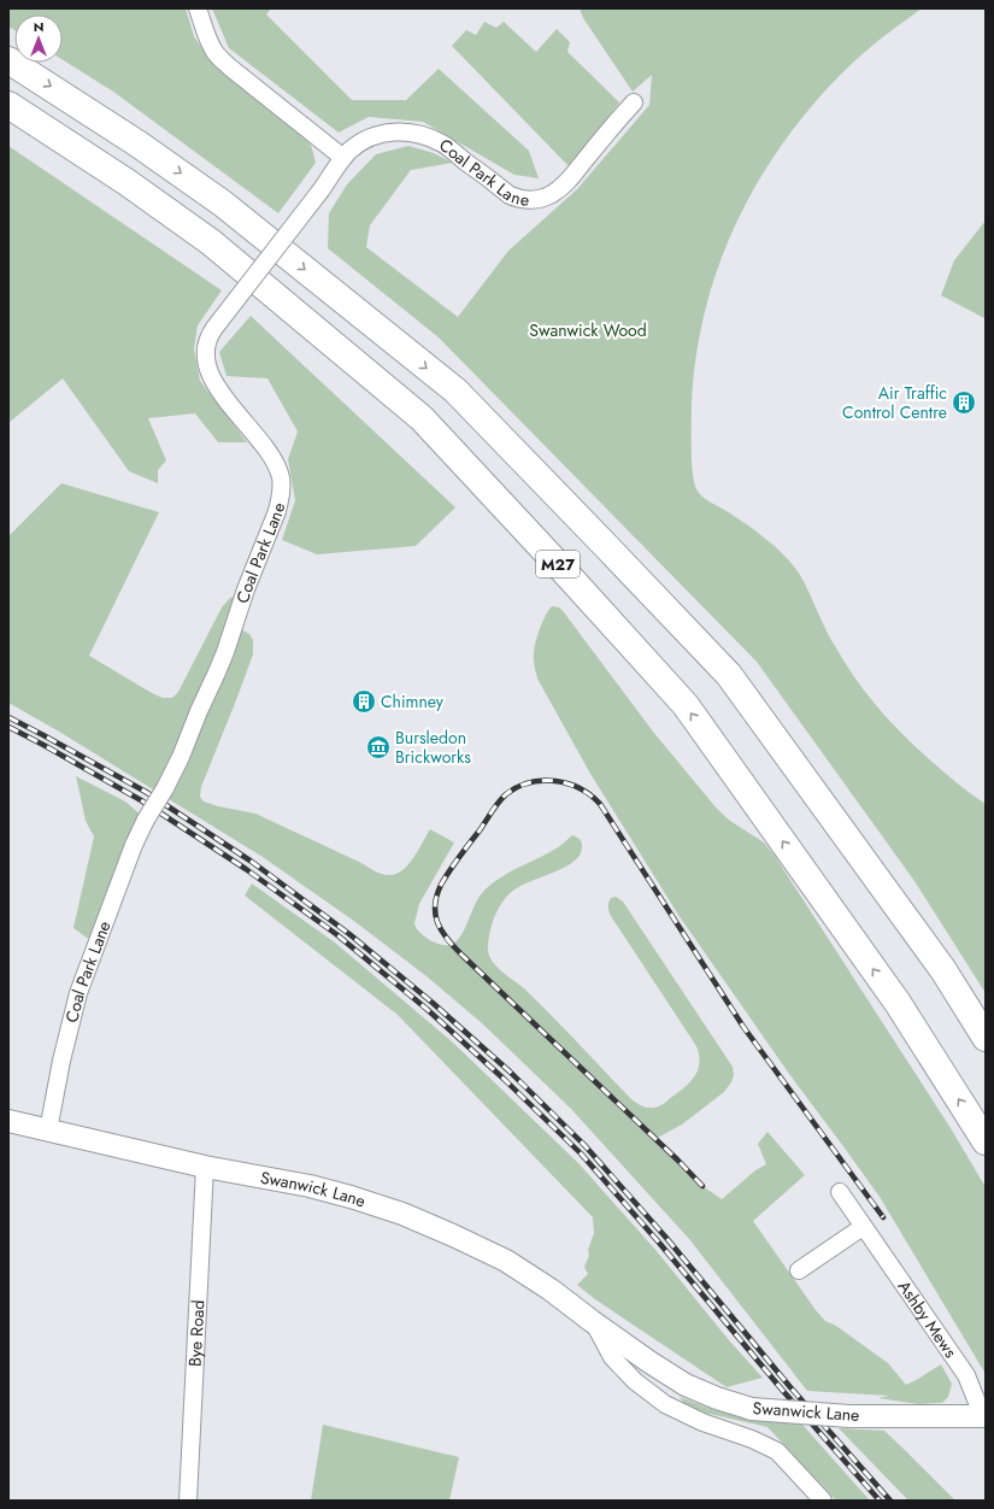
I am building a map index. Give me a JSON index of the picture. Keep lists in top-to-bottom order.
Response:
{
  "streets": {
    "highway": ["M27"],
    "street": [
      "Coal Park Lane",
      "Swanwick Lane",
      "Ashby Mews",
      "Bye Road"
    ]
  },
  "crossings": [
    ["Coal Park Lane", "Swanwick Lane"],
    ["Swanwick Lane", "Ashby Mews"],
    ["Swanwick Lane", "Bye Road"]
  ],
  "parks": ["Swanwick Wood"],
  "places": {
    "building": ["Air Traffic Control Centre", "Chimney"],
    "museum": ["Bursledon Brickworks"]
  },
  "north": "top"
}
